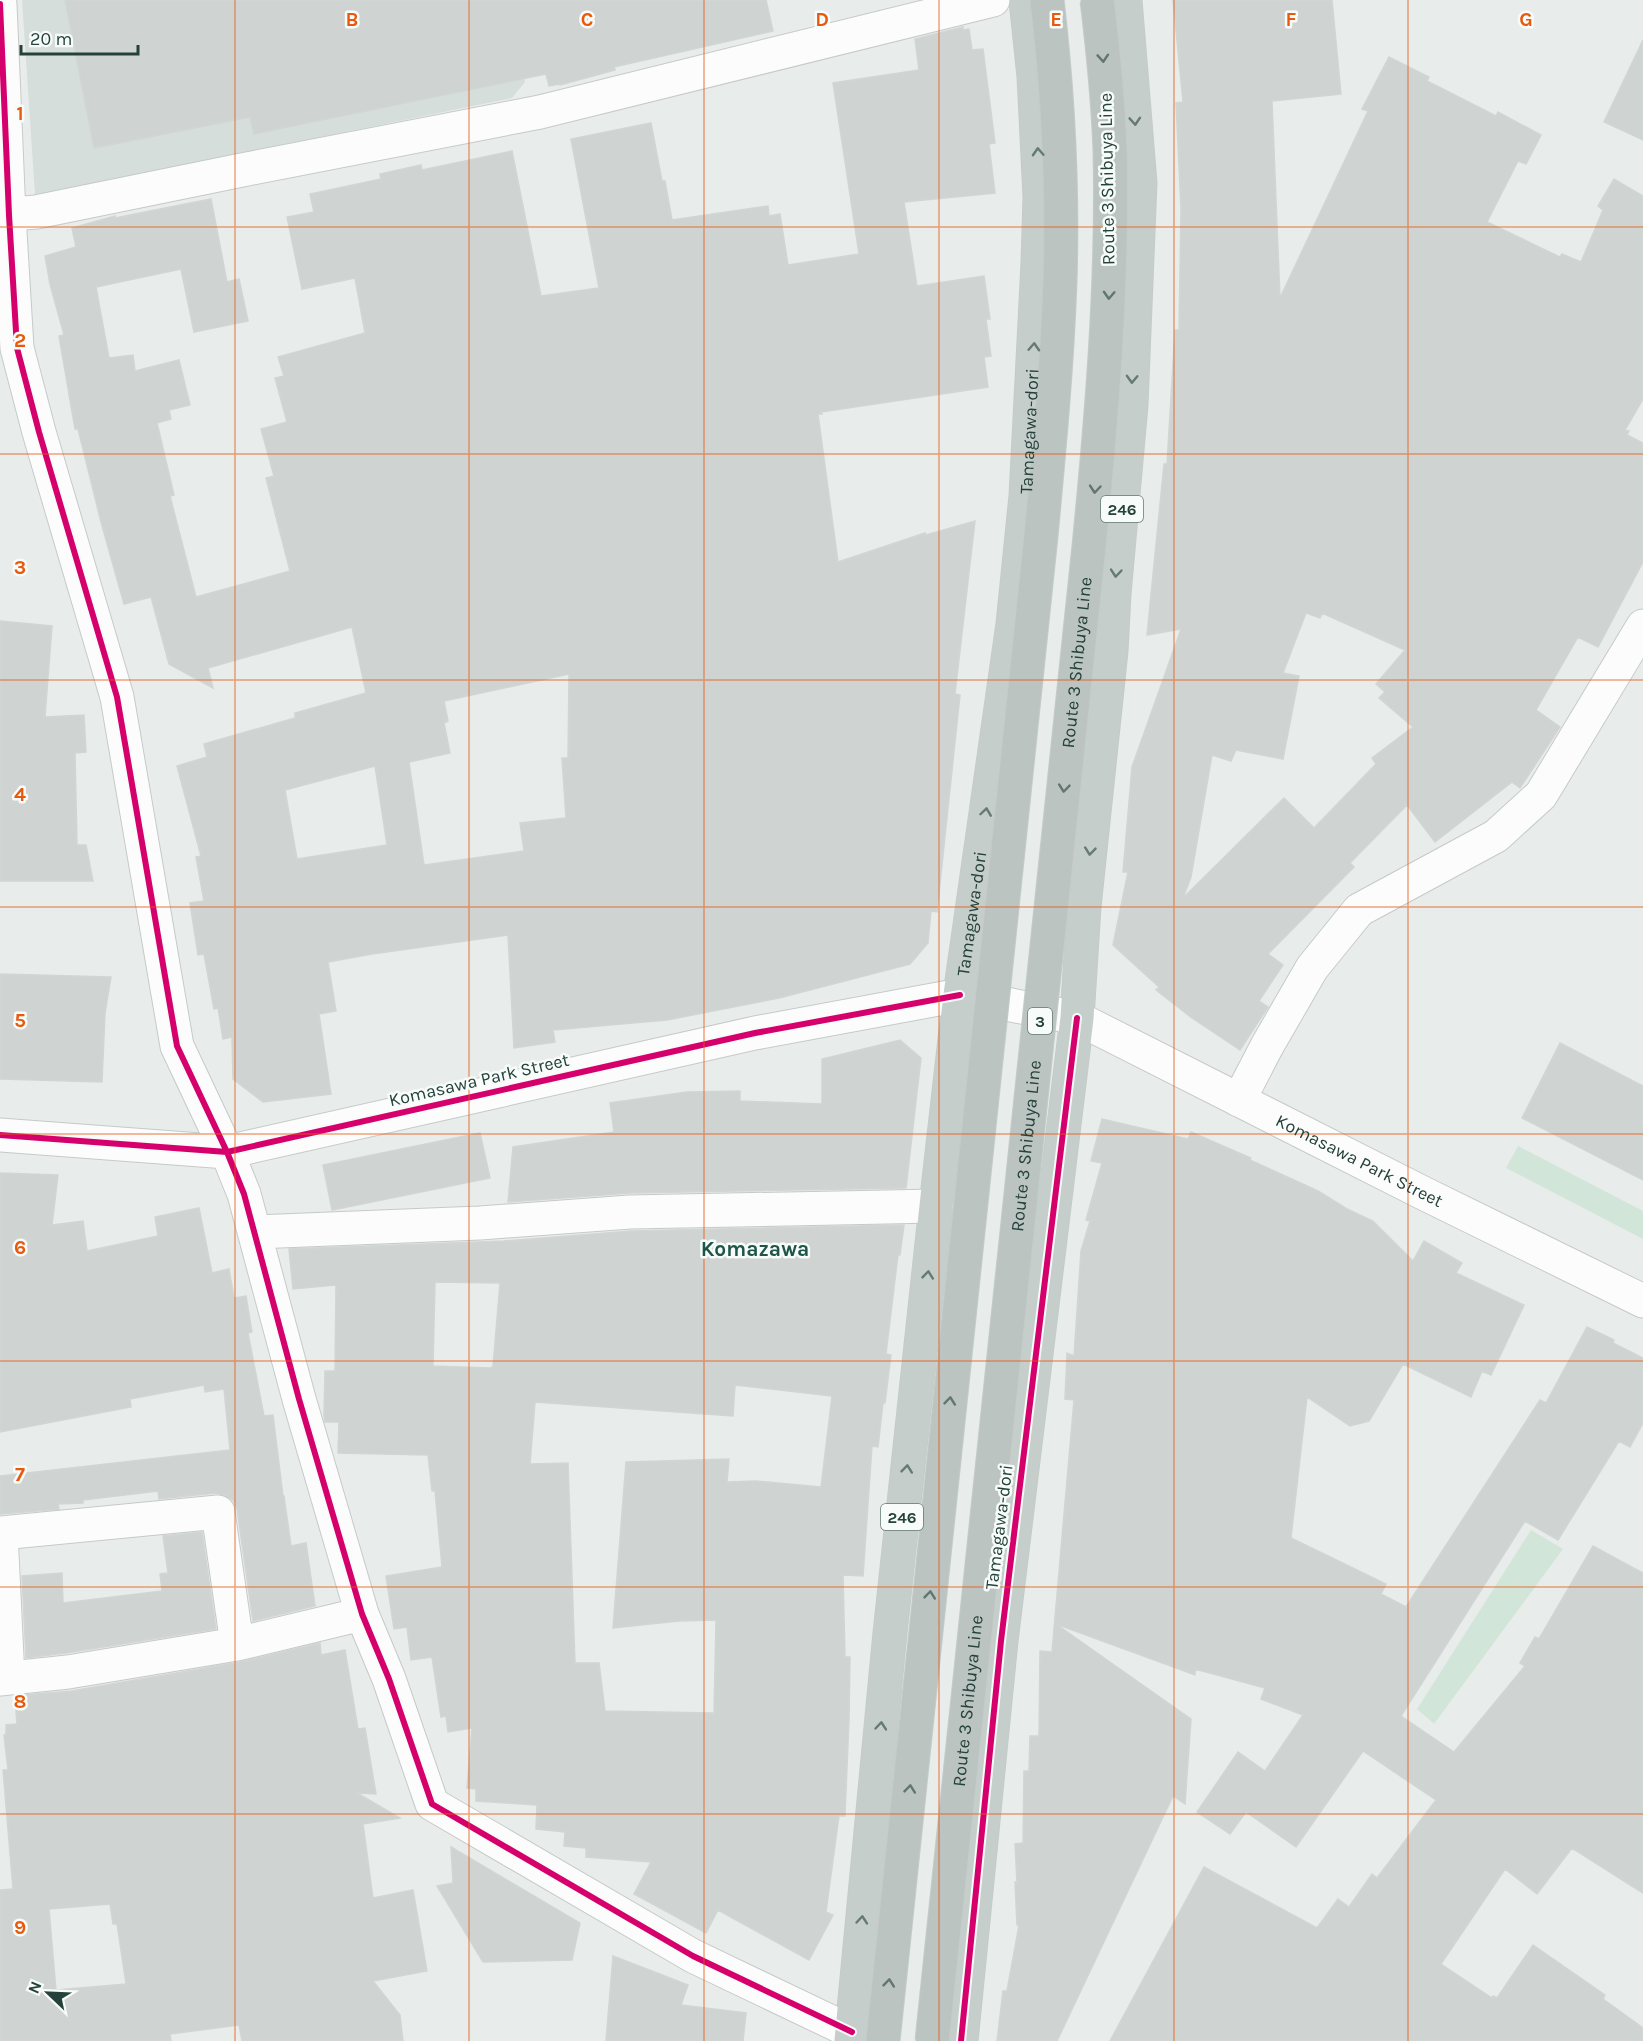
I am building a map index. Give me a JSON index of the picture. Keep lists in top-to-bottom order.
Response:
{
  "streets": {
    "highway": [
      "Route 3 Shibuya Line",
      "Tamagawa-dori",
      "246",
      "3"
    ],
    "street": ["Komasawa Park Street"]
  },
  "crossings": [
    ["Tamagawa-dori", "Komasawa Park Street"]
  ],
  "districts": ["Komazawa"],
  "scale_bar": "20 m",
  "north": "top left",
  "grid": {
    "columns": [
      "B",
      "C",
      "D",
      "E",
      "F",
      "G"
    ],
    "rows": [
      "1",
      "2",
      "3",
      "4",
      "5",
      "6",
      "7",
      "8",
      "9"
    ]
  }
}
